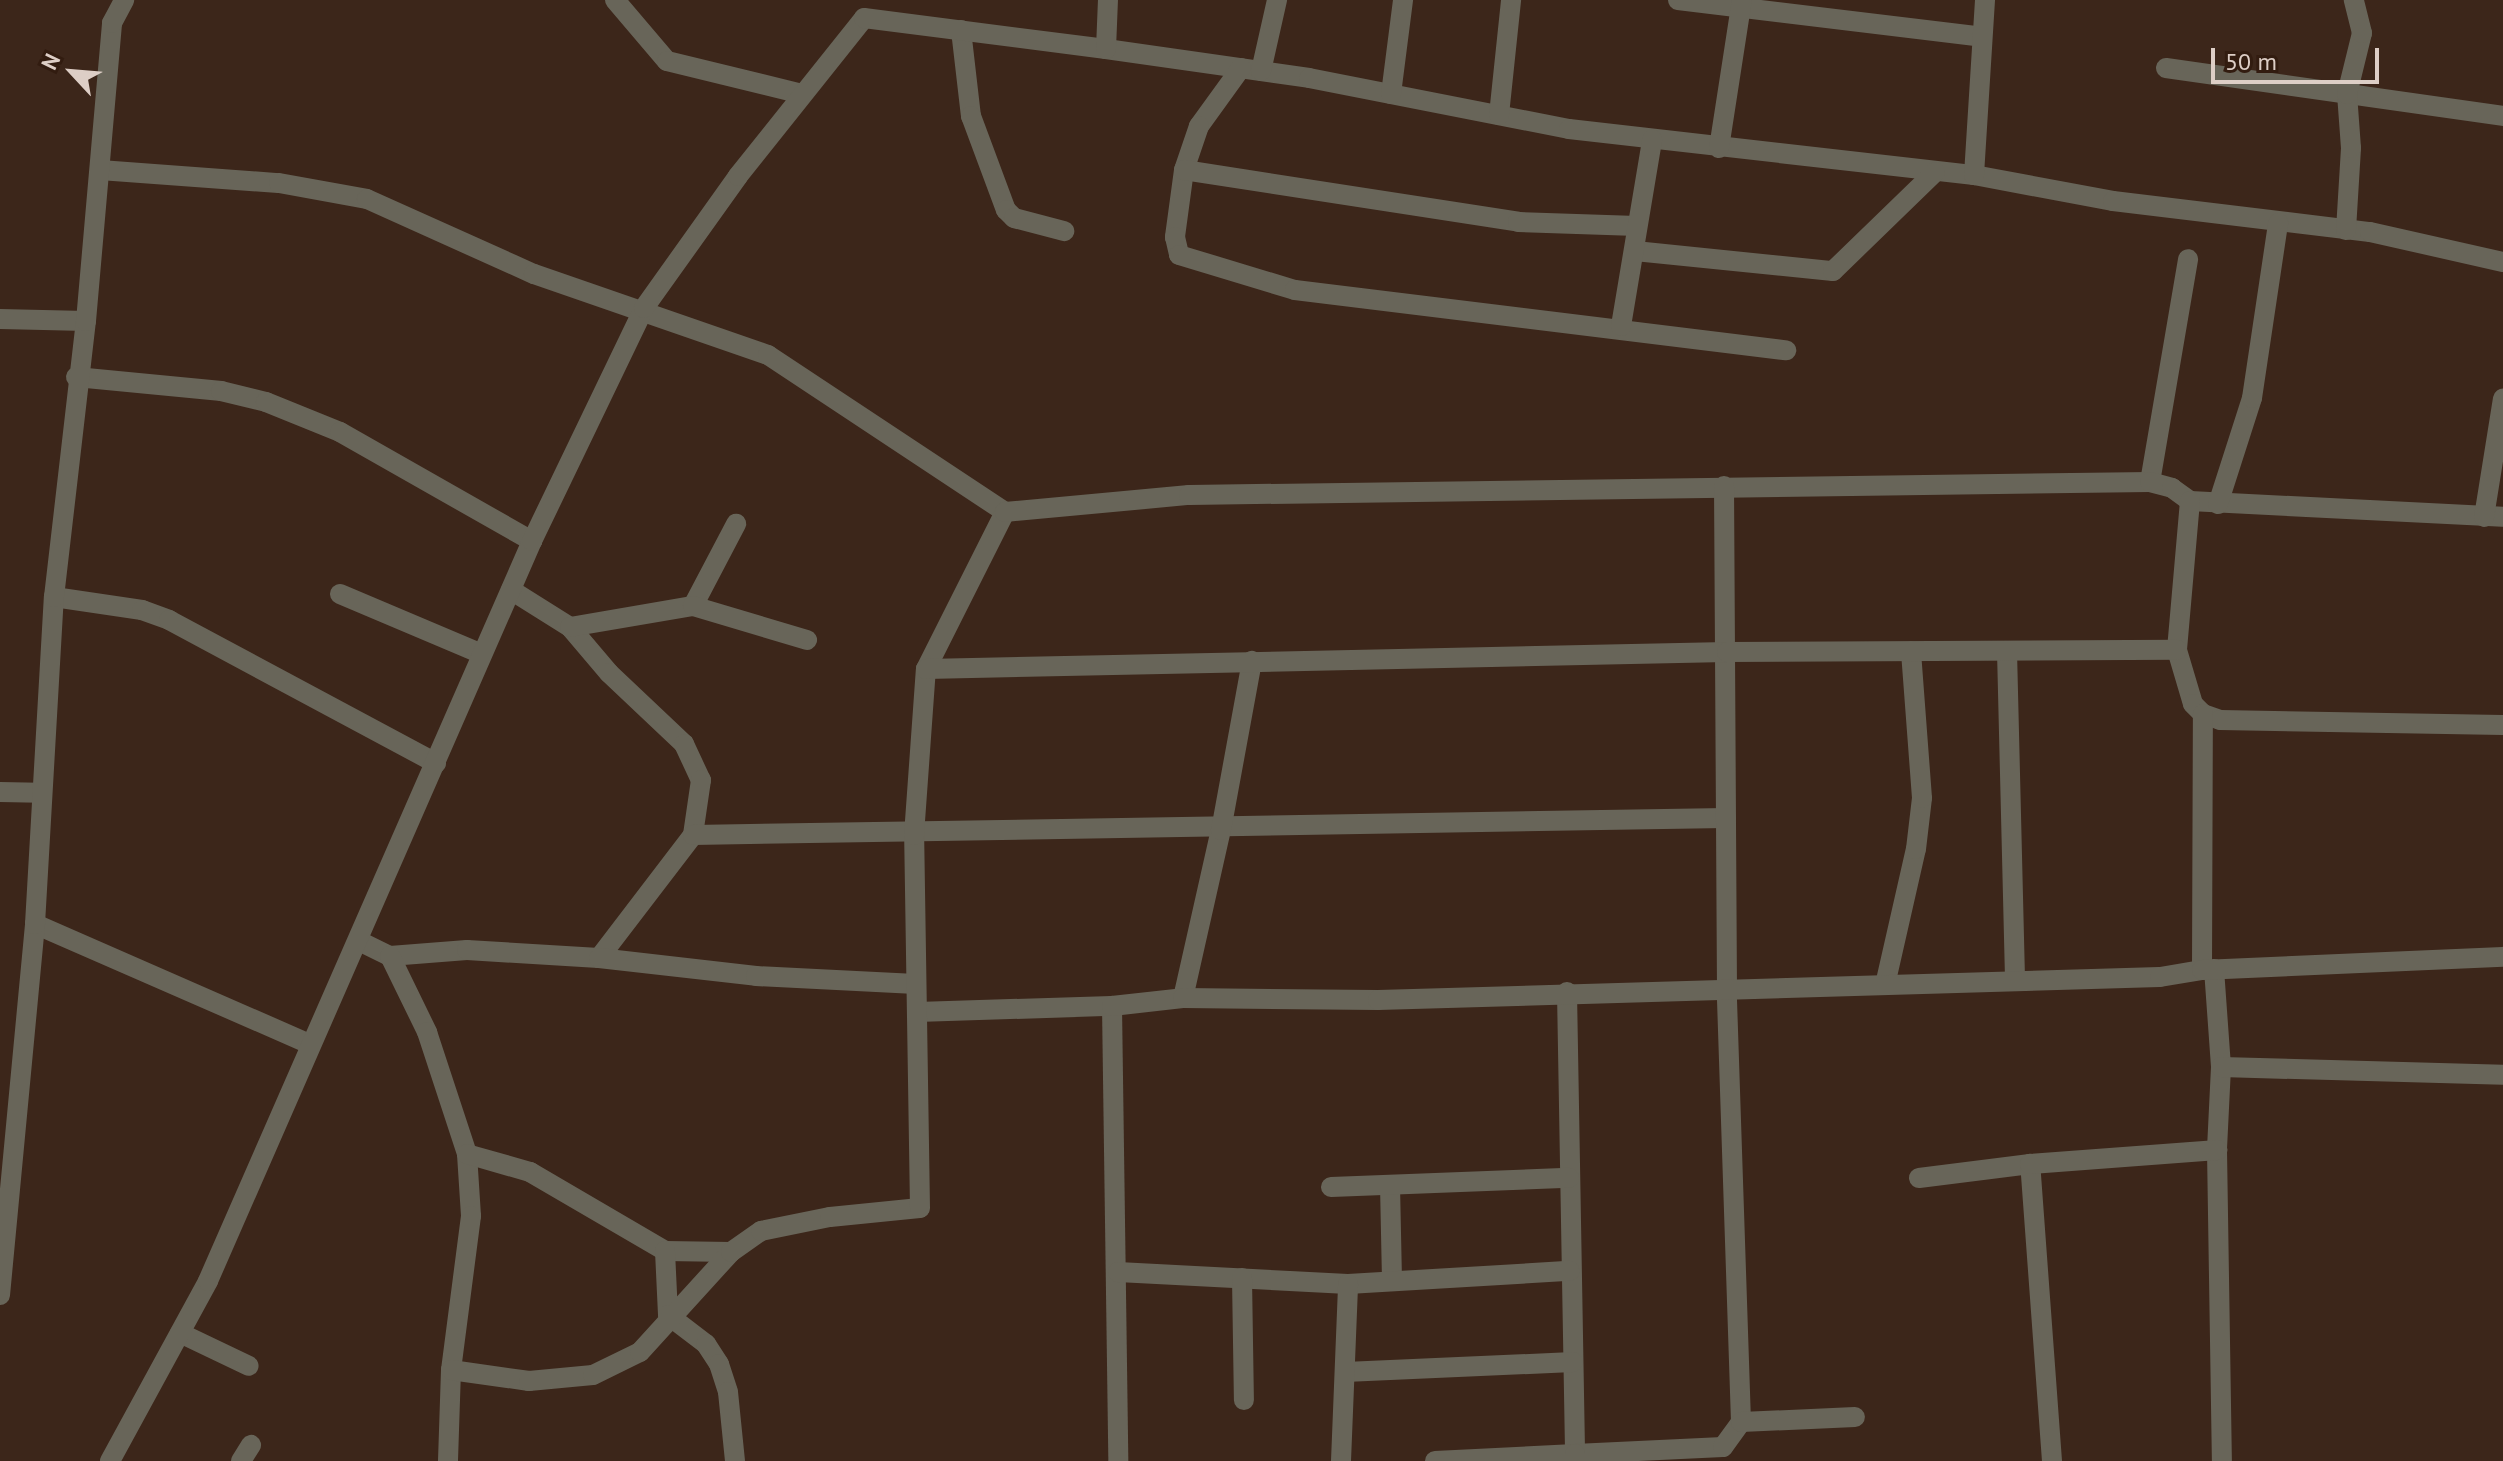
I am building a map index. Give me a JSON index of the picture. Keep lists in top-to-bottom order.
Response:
{
  "scale_bar": "50 m",
  "north": "top left"
}
